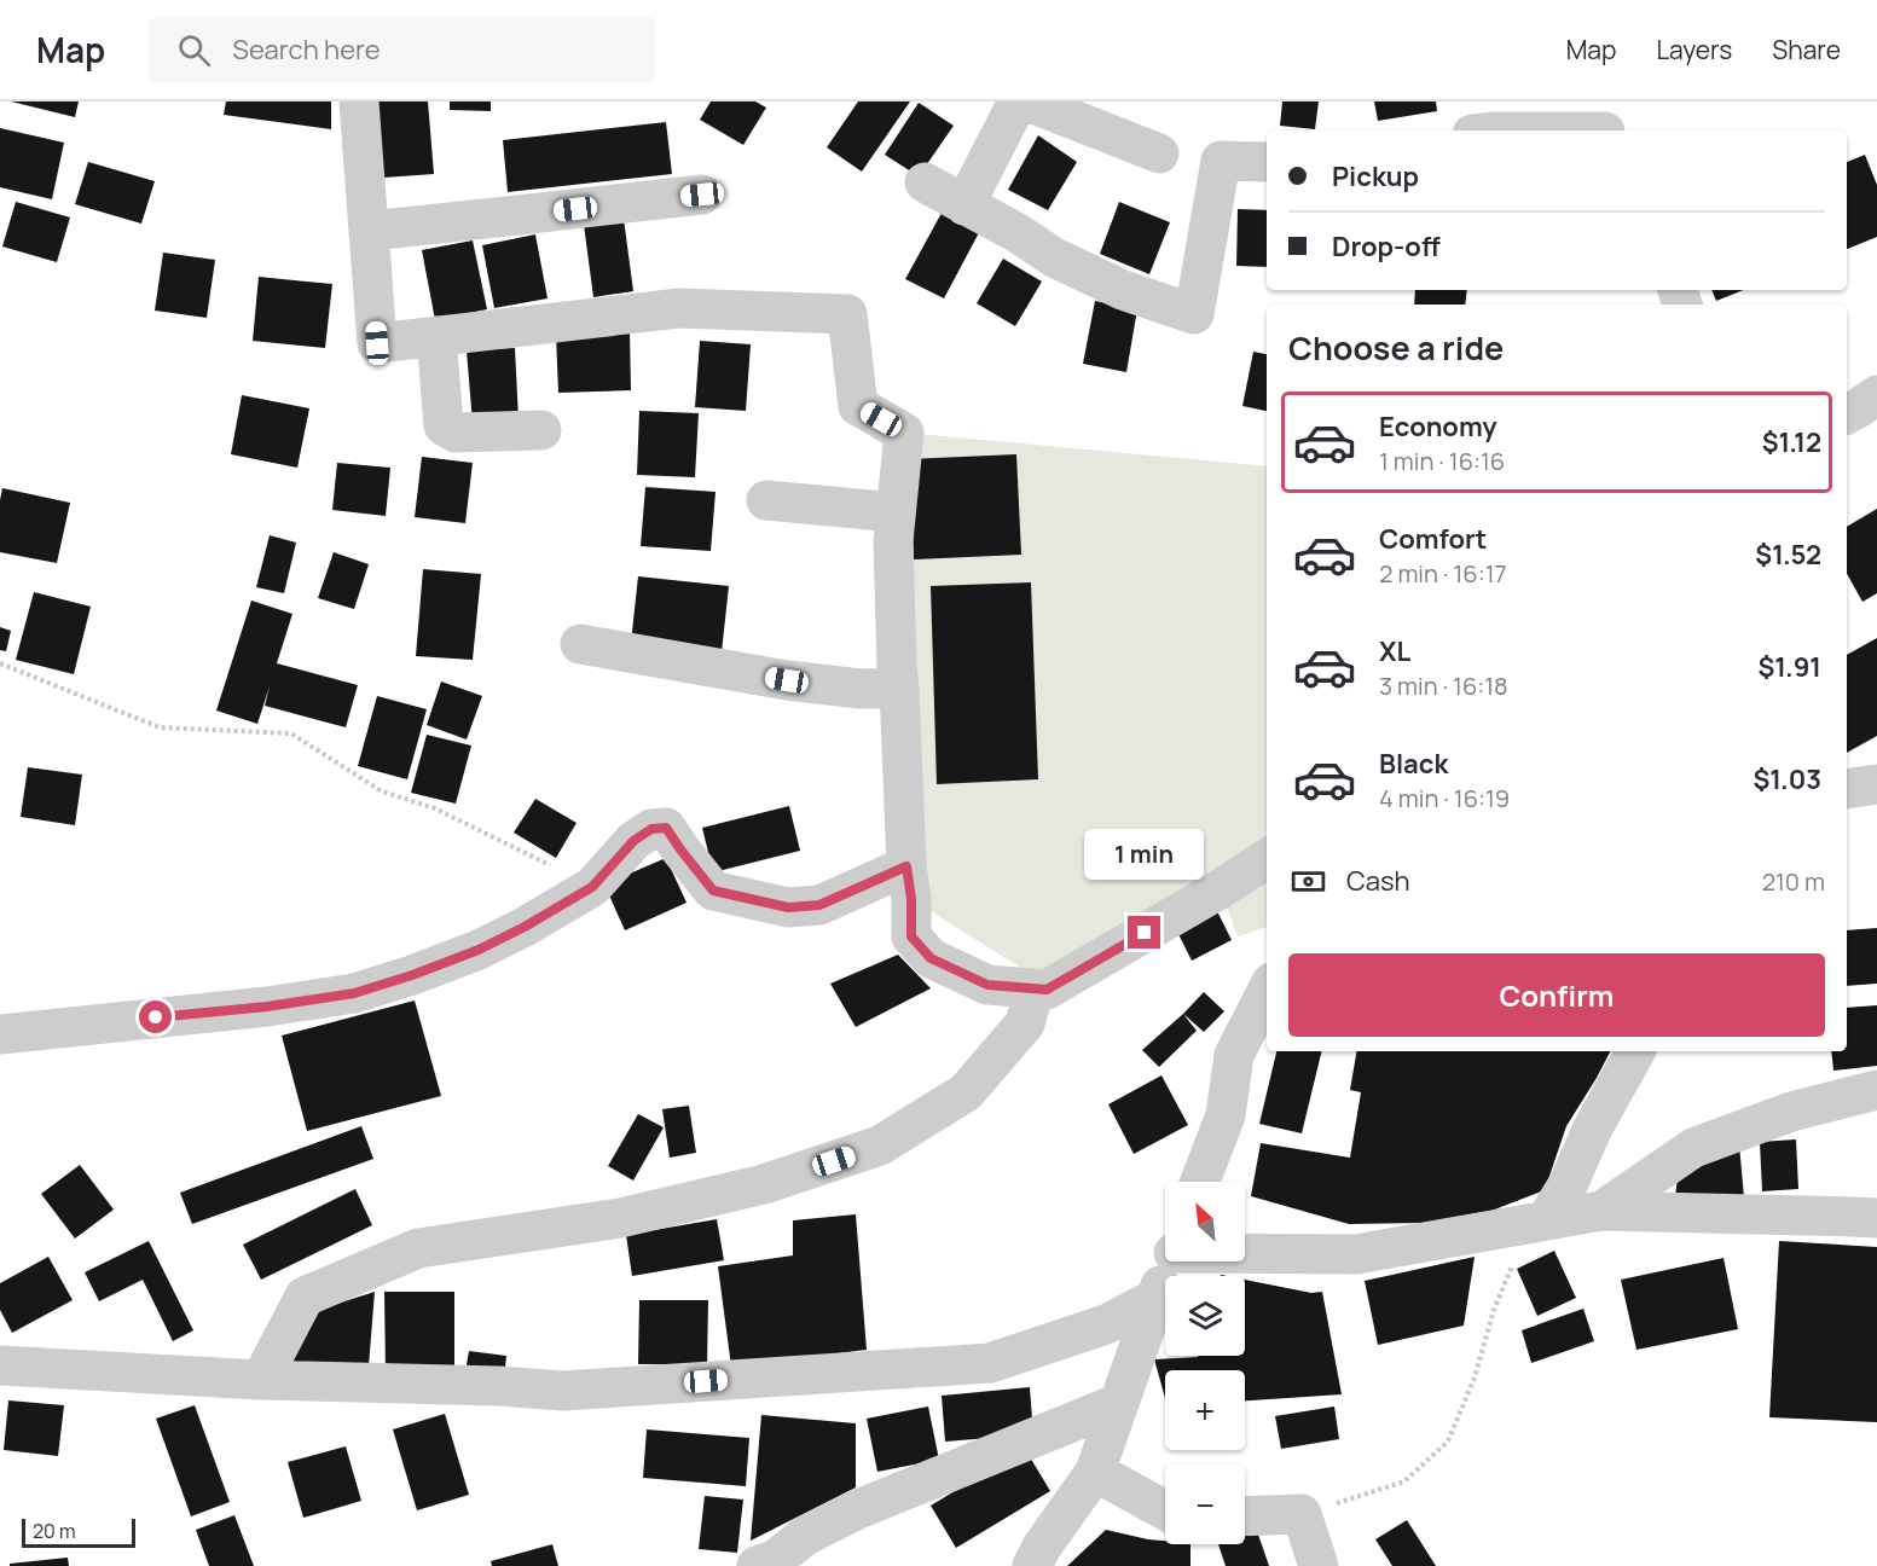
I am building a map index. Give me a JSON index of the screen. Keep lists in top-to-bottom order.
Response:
{
  "scale_bar": "20 m",
  "north": "top left",
  "page": {
    "header": "Map",
    "search": "Search here",
    "nav": ["Map", "Layers", "Share"],
    "banner": ["Pickup", "Drop-off"],
    "heading": "Choose a ride",
    "list": [
      {
        "name": "Economy",
        "note": "1 min · 16:16",
        "value": "$1.12"
      },
      {
        "name": "Comfort",
        "note": "2 min · 16:17",
        "value": "$1.52"
      },
      {
        "name": "XL",
        "note": "3 min · 16:18",
        "value": "$1.91"
      },
      {
        "name": "Black",
        "note": "4 min · 16:19",
        "value": "$1.03"
      }
    ],
    "bubble": "1 min",
    "pay": ["Cash", "210 m"],
    "buttons": "Confirm",
    "map_buttons": ["+", "−"],
    "scale": "20 m"
  }
}
